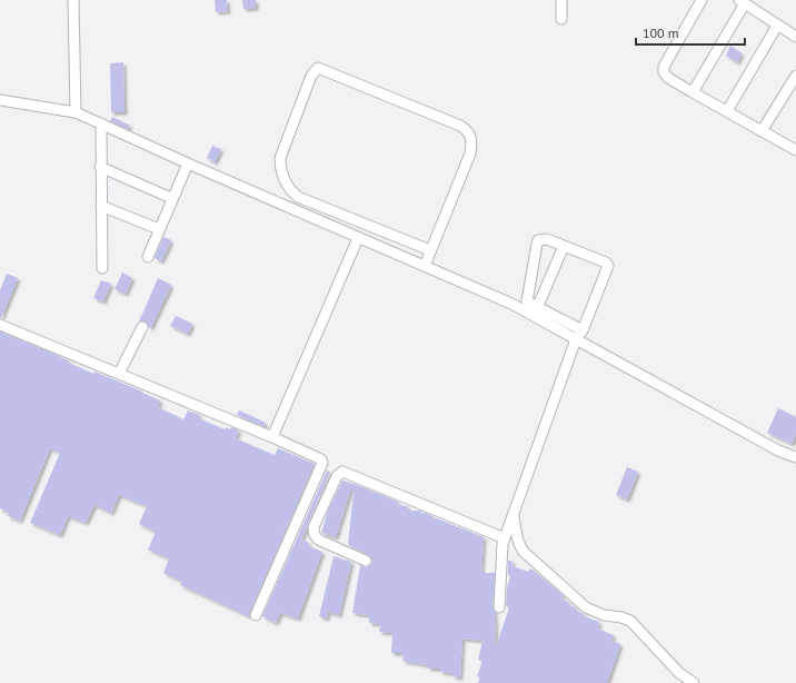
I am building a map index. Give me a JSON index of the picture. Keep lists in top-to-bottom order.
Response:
{
  "scale_bar": "100 m"
}
